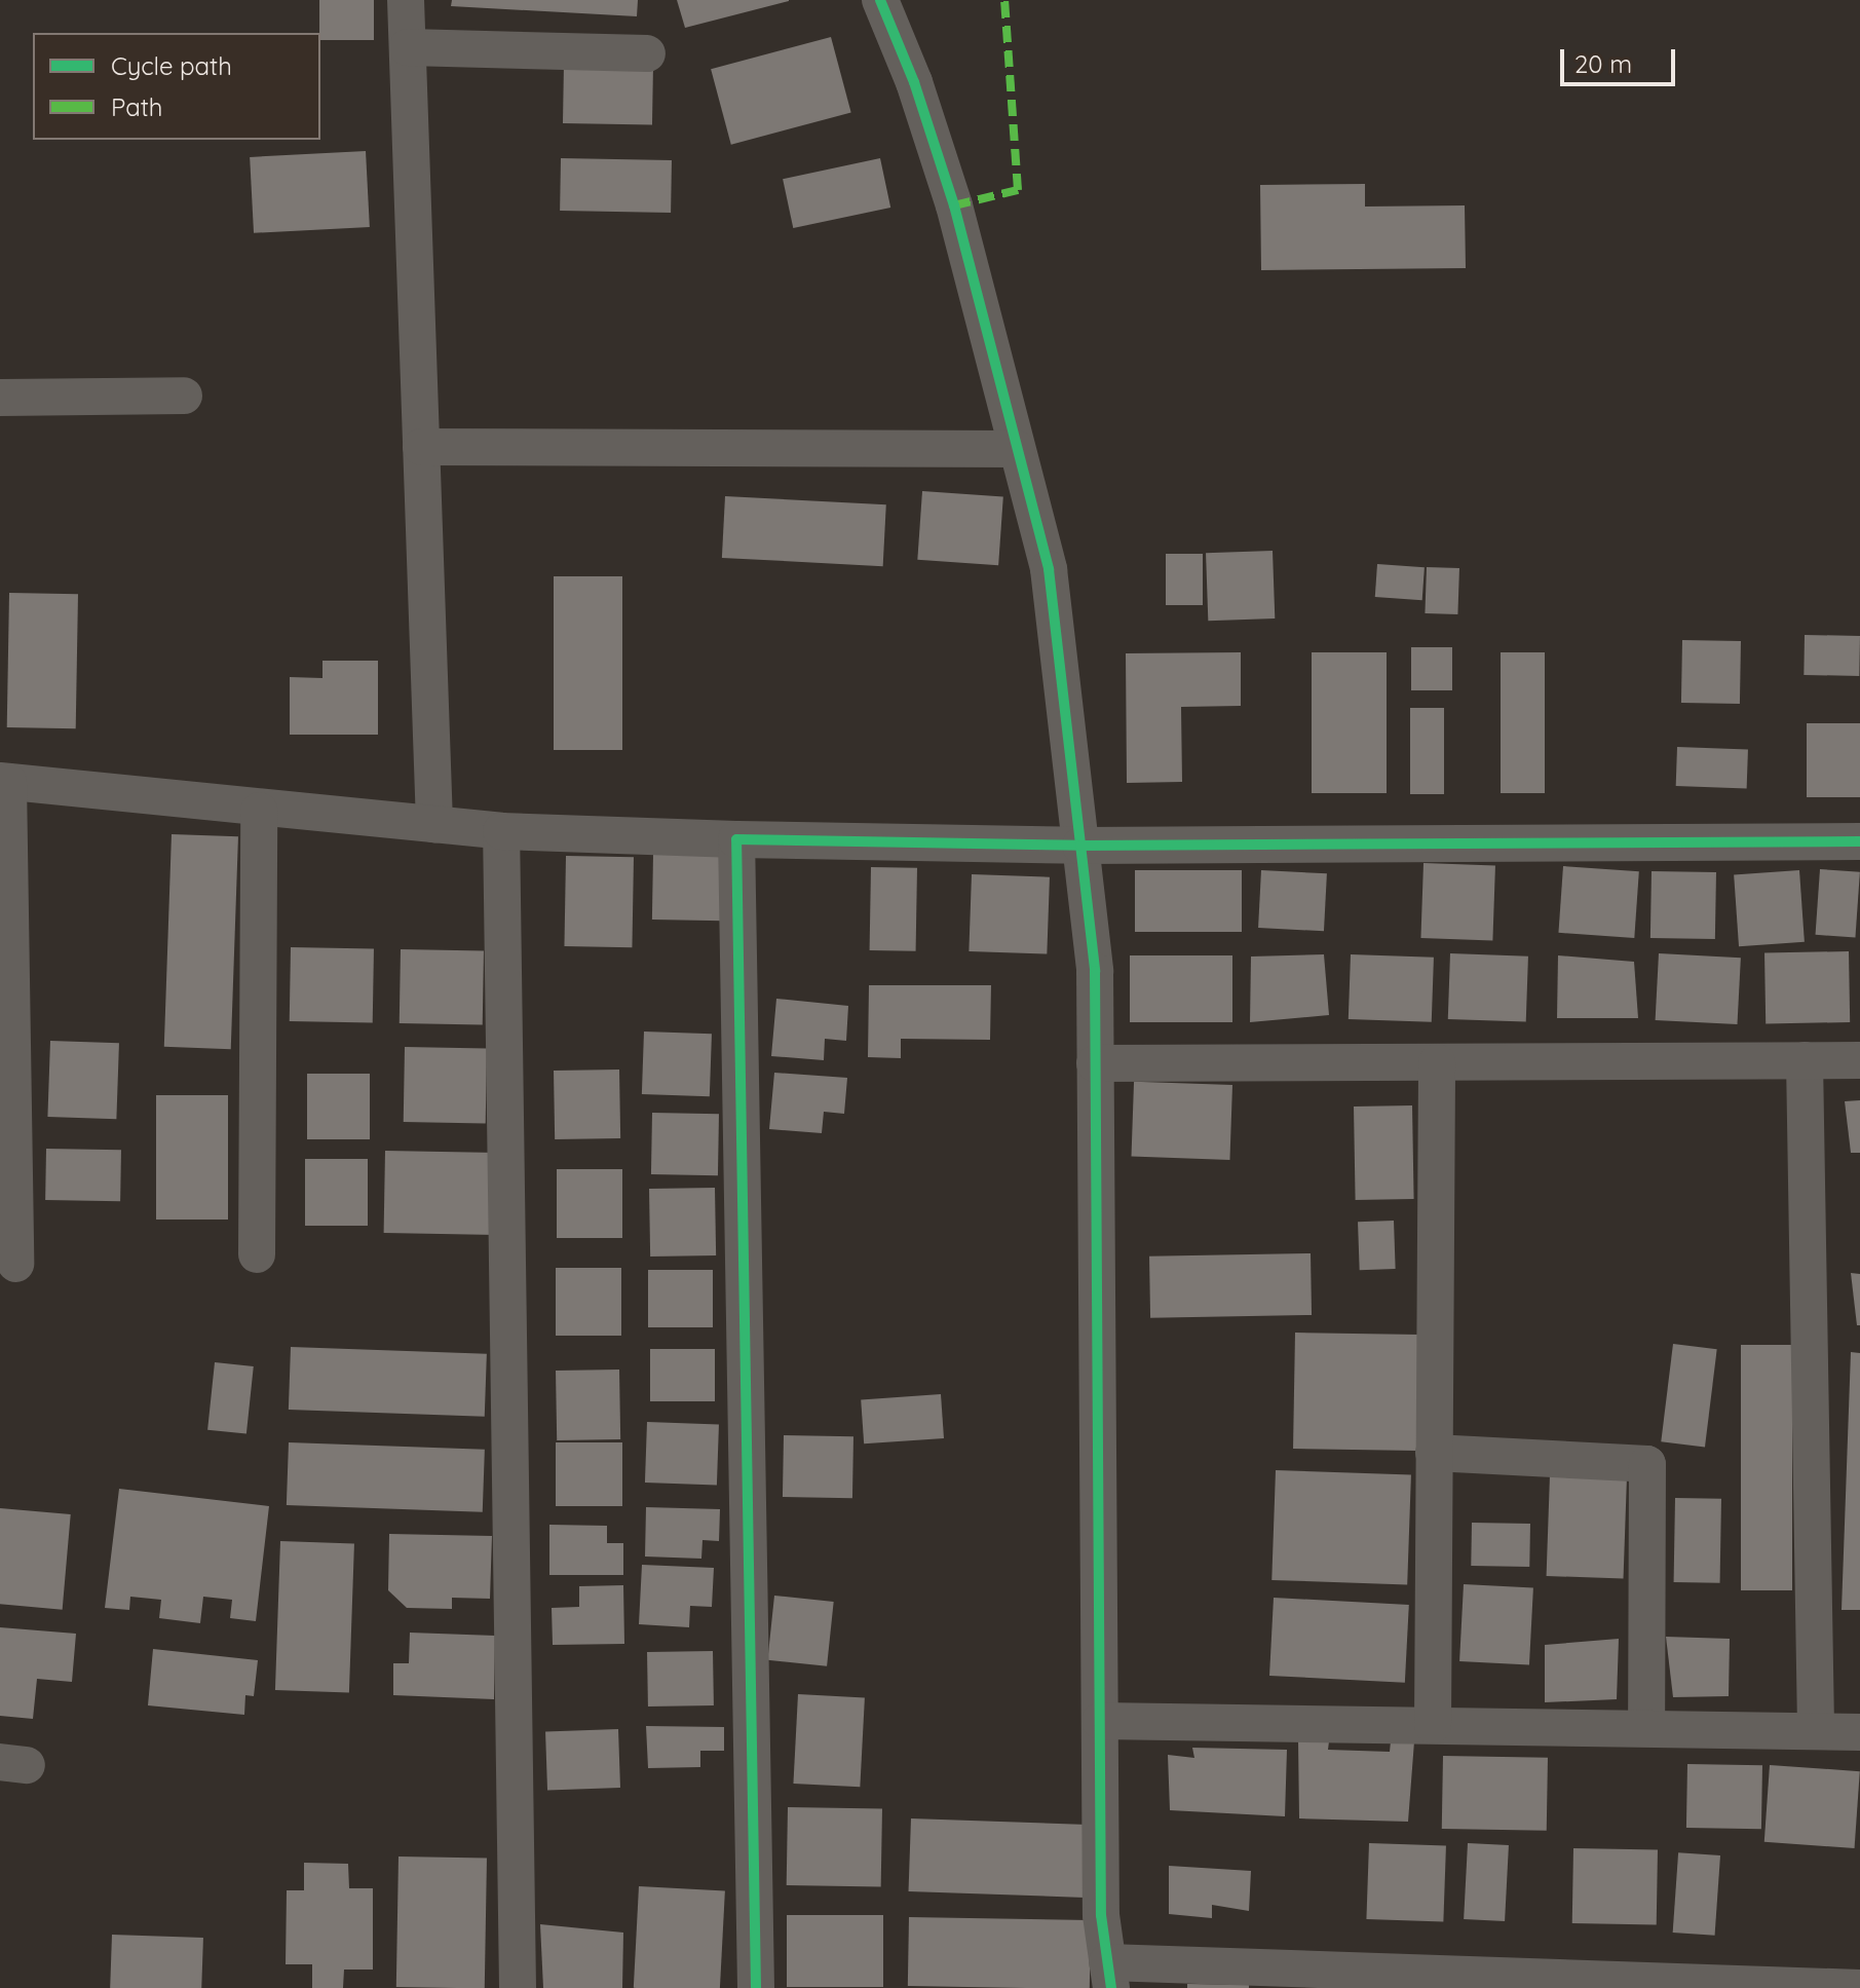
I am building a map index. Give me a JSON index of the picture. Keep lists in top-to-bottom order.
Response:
{
  "legend": ["Cycle path", "Path"],
  "scale_bar": "20 m"
}
